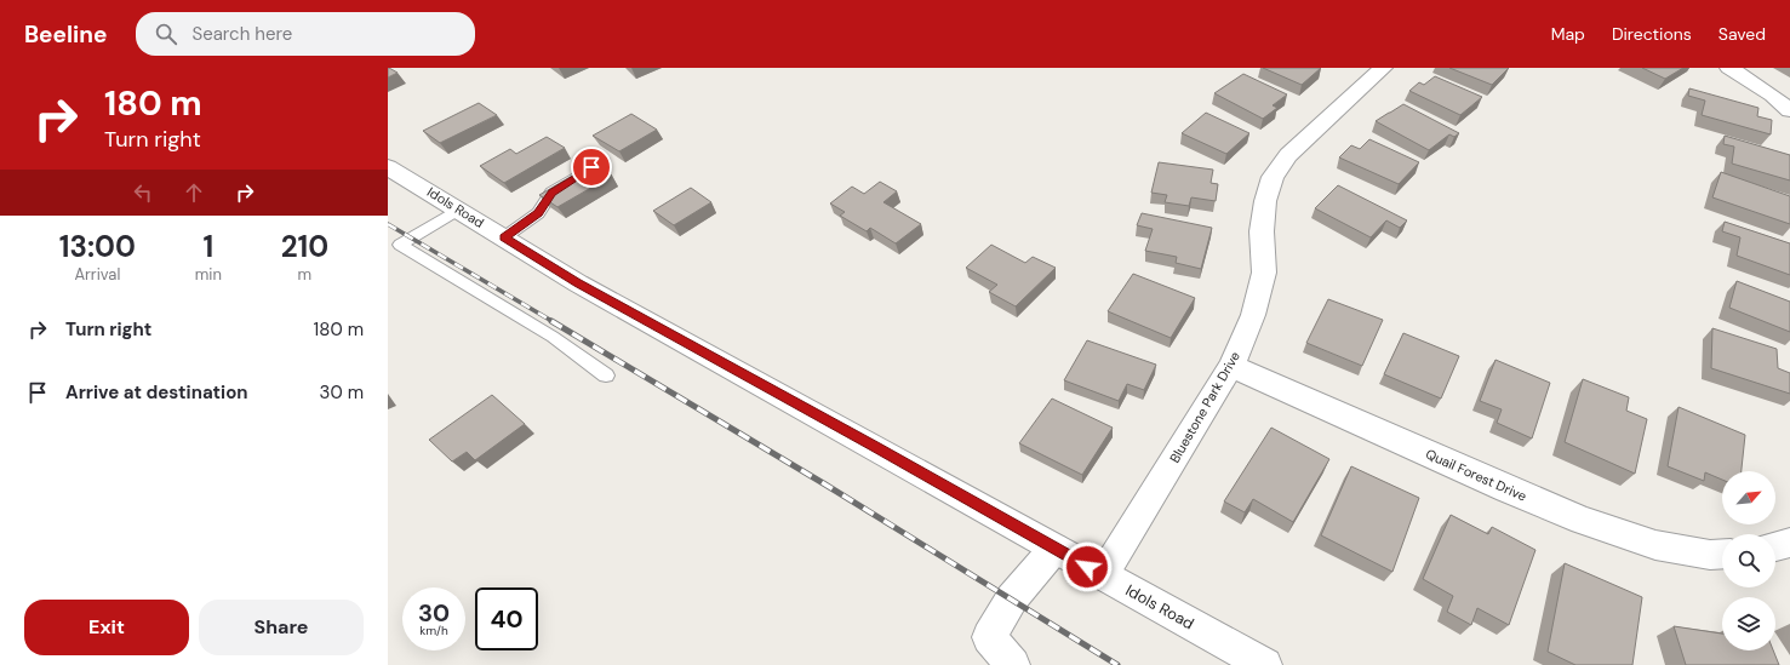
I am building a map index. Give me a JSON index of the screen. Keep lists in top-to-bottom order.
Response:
{
  "streets": {
    "street": ["Idols Road", "Bluestone Park Drive", "Quail Forest Drive"]
  },
  "crossings": [
    ["Idols Road", "Bluestone Park Drive"],
    ["Bluestone Park Drive", "Quail Forest Drive"]
  ],
  "north": "top right",
  "page": {
    "header": "Beeline",
    "search": "Search here",
    "nav": ["Map", "Directions", "Saved"],
    "turn": ["180 m", "Turn right"],
    "eta": [
      "13:00",
      "Arrival",
      "1",
      "min",
      "210",
      "m"
    ],
    "list": [
      {
        "name": "Turn right",
        "value": "180 m"
      },
      {
        "name": "Arrive at destination",
        "value": "30 m"
      }
    ],
    "speed": "30 km/h",
    "limit": "40",
    "buttons": ["Exit", "Share"]
  }
}
